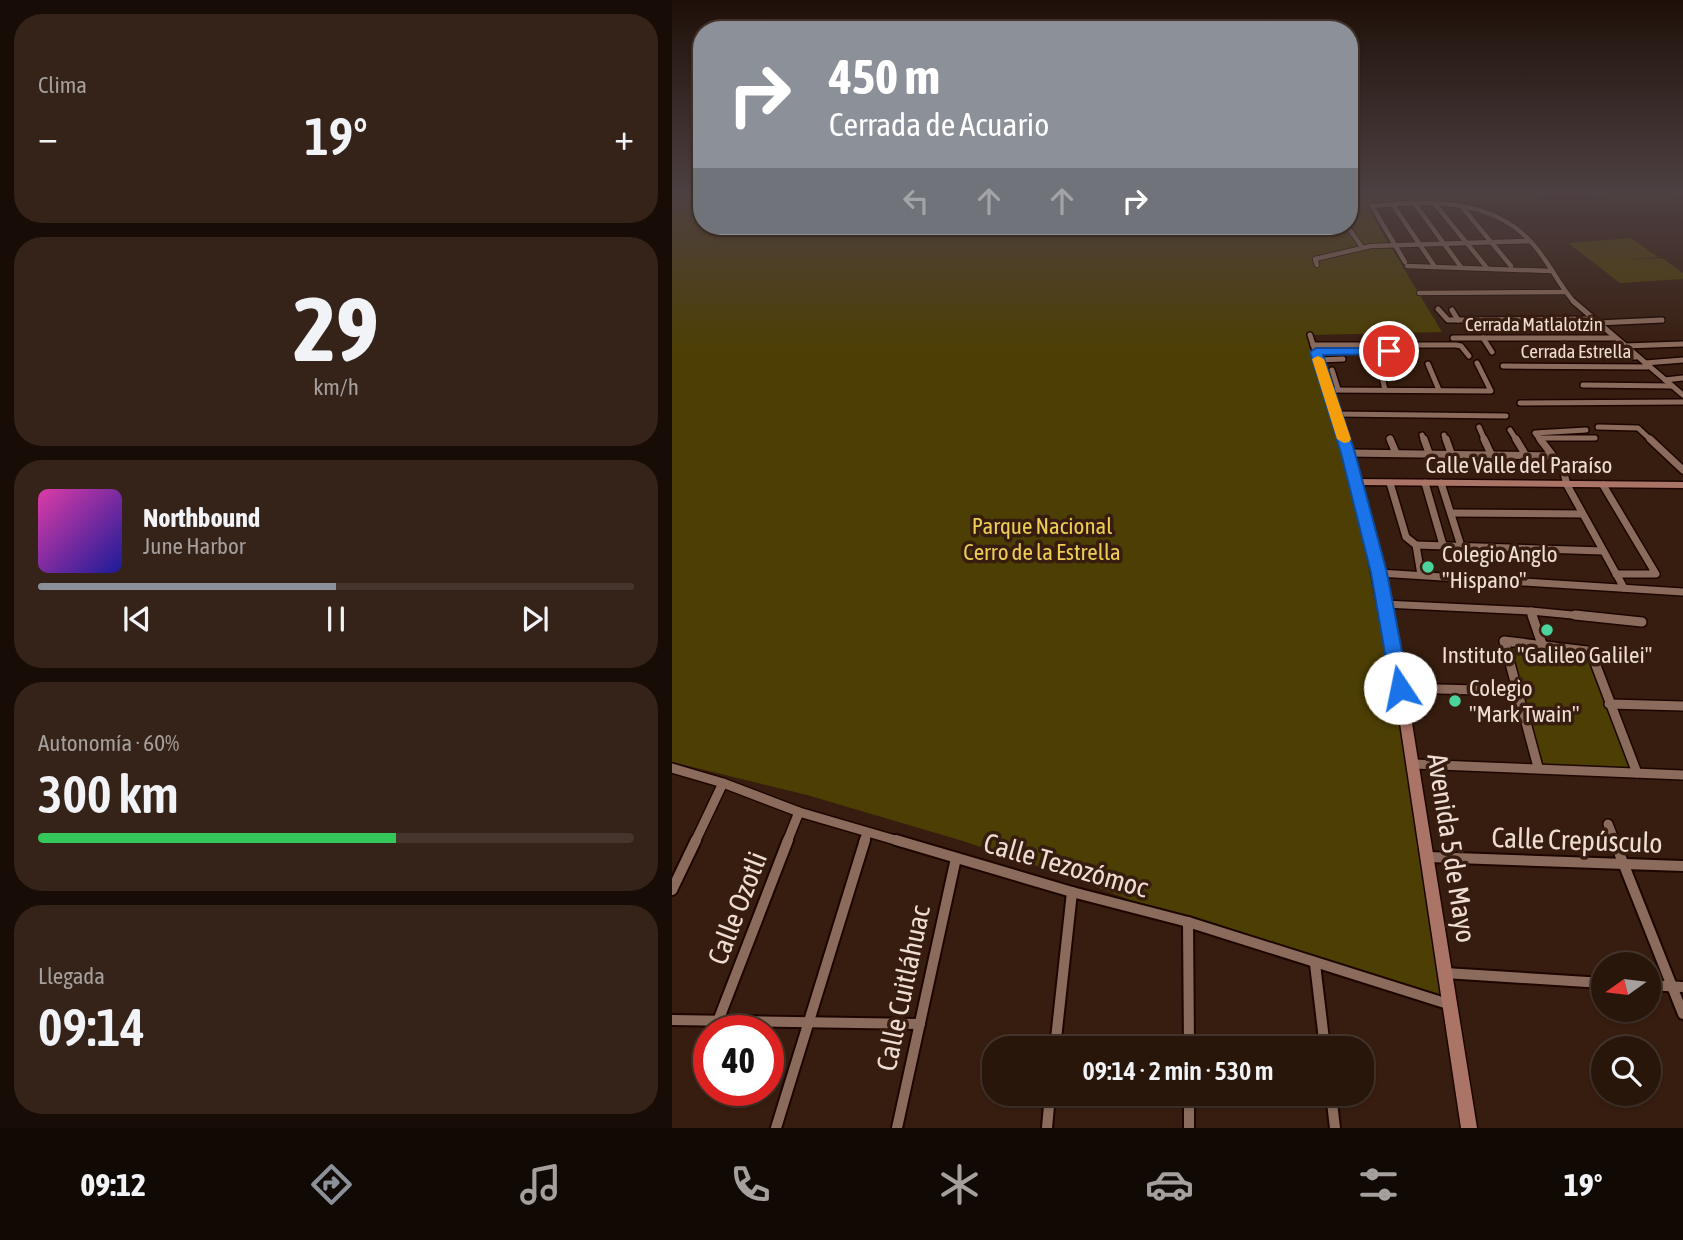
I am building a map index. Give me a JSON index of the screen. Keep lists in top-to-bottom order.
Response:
{
  "streets": {
    "street": [
      "Cerrada Matlalotzin",
      "Cerrada Estrella",
      "Calle Valle del Paraíso",
      "Calle Crepúsculo",
      "Avenida 5 de Mayo",
      "Calle Tezozómoc",
      "Calle Ozotli",
      "Calle Cuitláhuac"
    ]
  },
  "crossings": [
    ["Calle Valle del Paraíso", "Avenida 5 de Mayo"],
    ["Calle Crepúsculo", "Avenida 5 de Mayo"],
    ["Avenida 5 de Mayo", "Calle Tezozómoc"],
    ["Calle Tezozómoc", "Calle Ozotli"],
    ["Calle Tezozómoc", "Calle Cuitláhuac"]
  ],
  "parks": ["Parque Nacional Cerro de la Estrella"],
  "places": ["Colegio Anglo \"Hispano\"", "Instituto \"Galileo Galilei\"", "Colegio \"Mark Twain\""],
  "north": "left",
  "page": {
    "tile": [
      "Clima",
      ["29", "km/h"],
      ["Autonomía · 60%", "300 km"],
      ["Llegada", "09:14"]
    ],
    "turn": ["450 m", "Cerrada de Acuario"],
    "heat": ["−", "19°", "+"],
    "song": ["Northbound", "June Harbor"],
    "limit": "40",
    "trip": "09:14 · 2 min · 530 m",
    "tabs": ["09:12", "19°"]
  }
}
